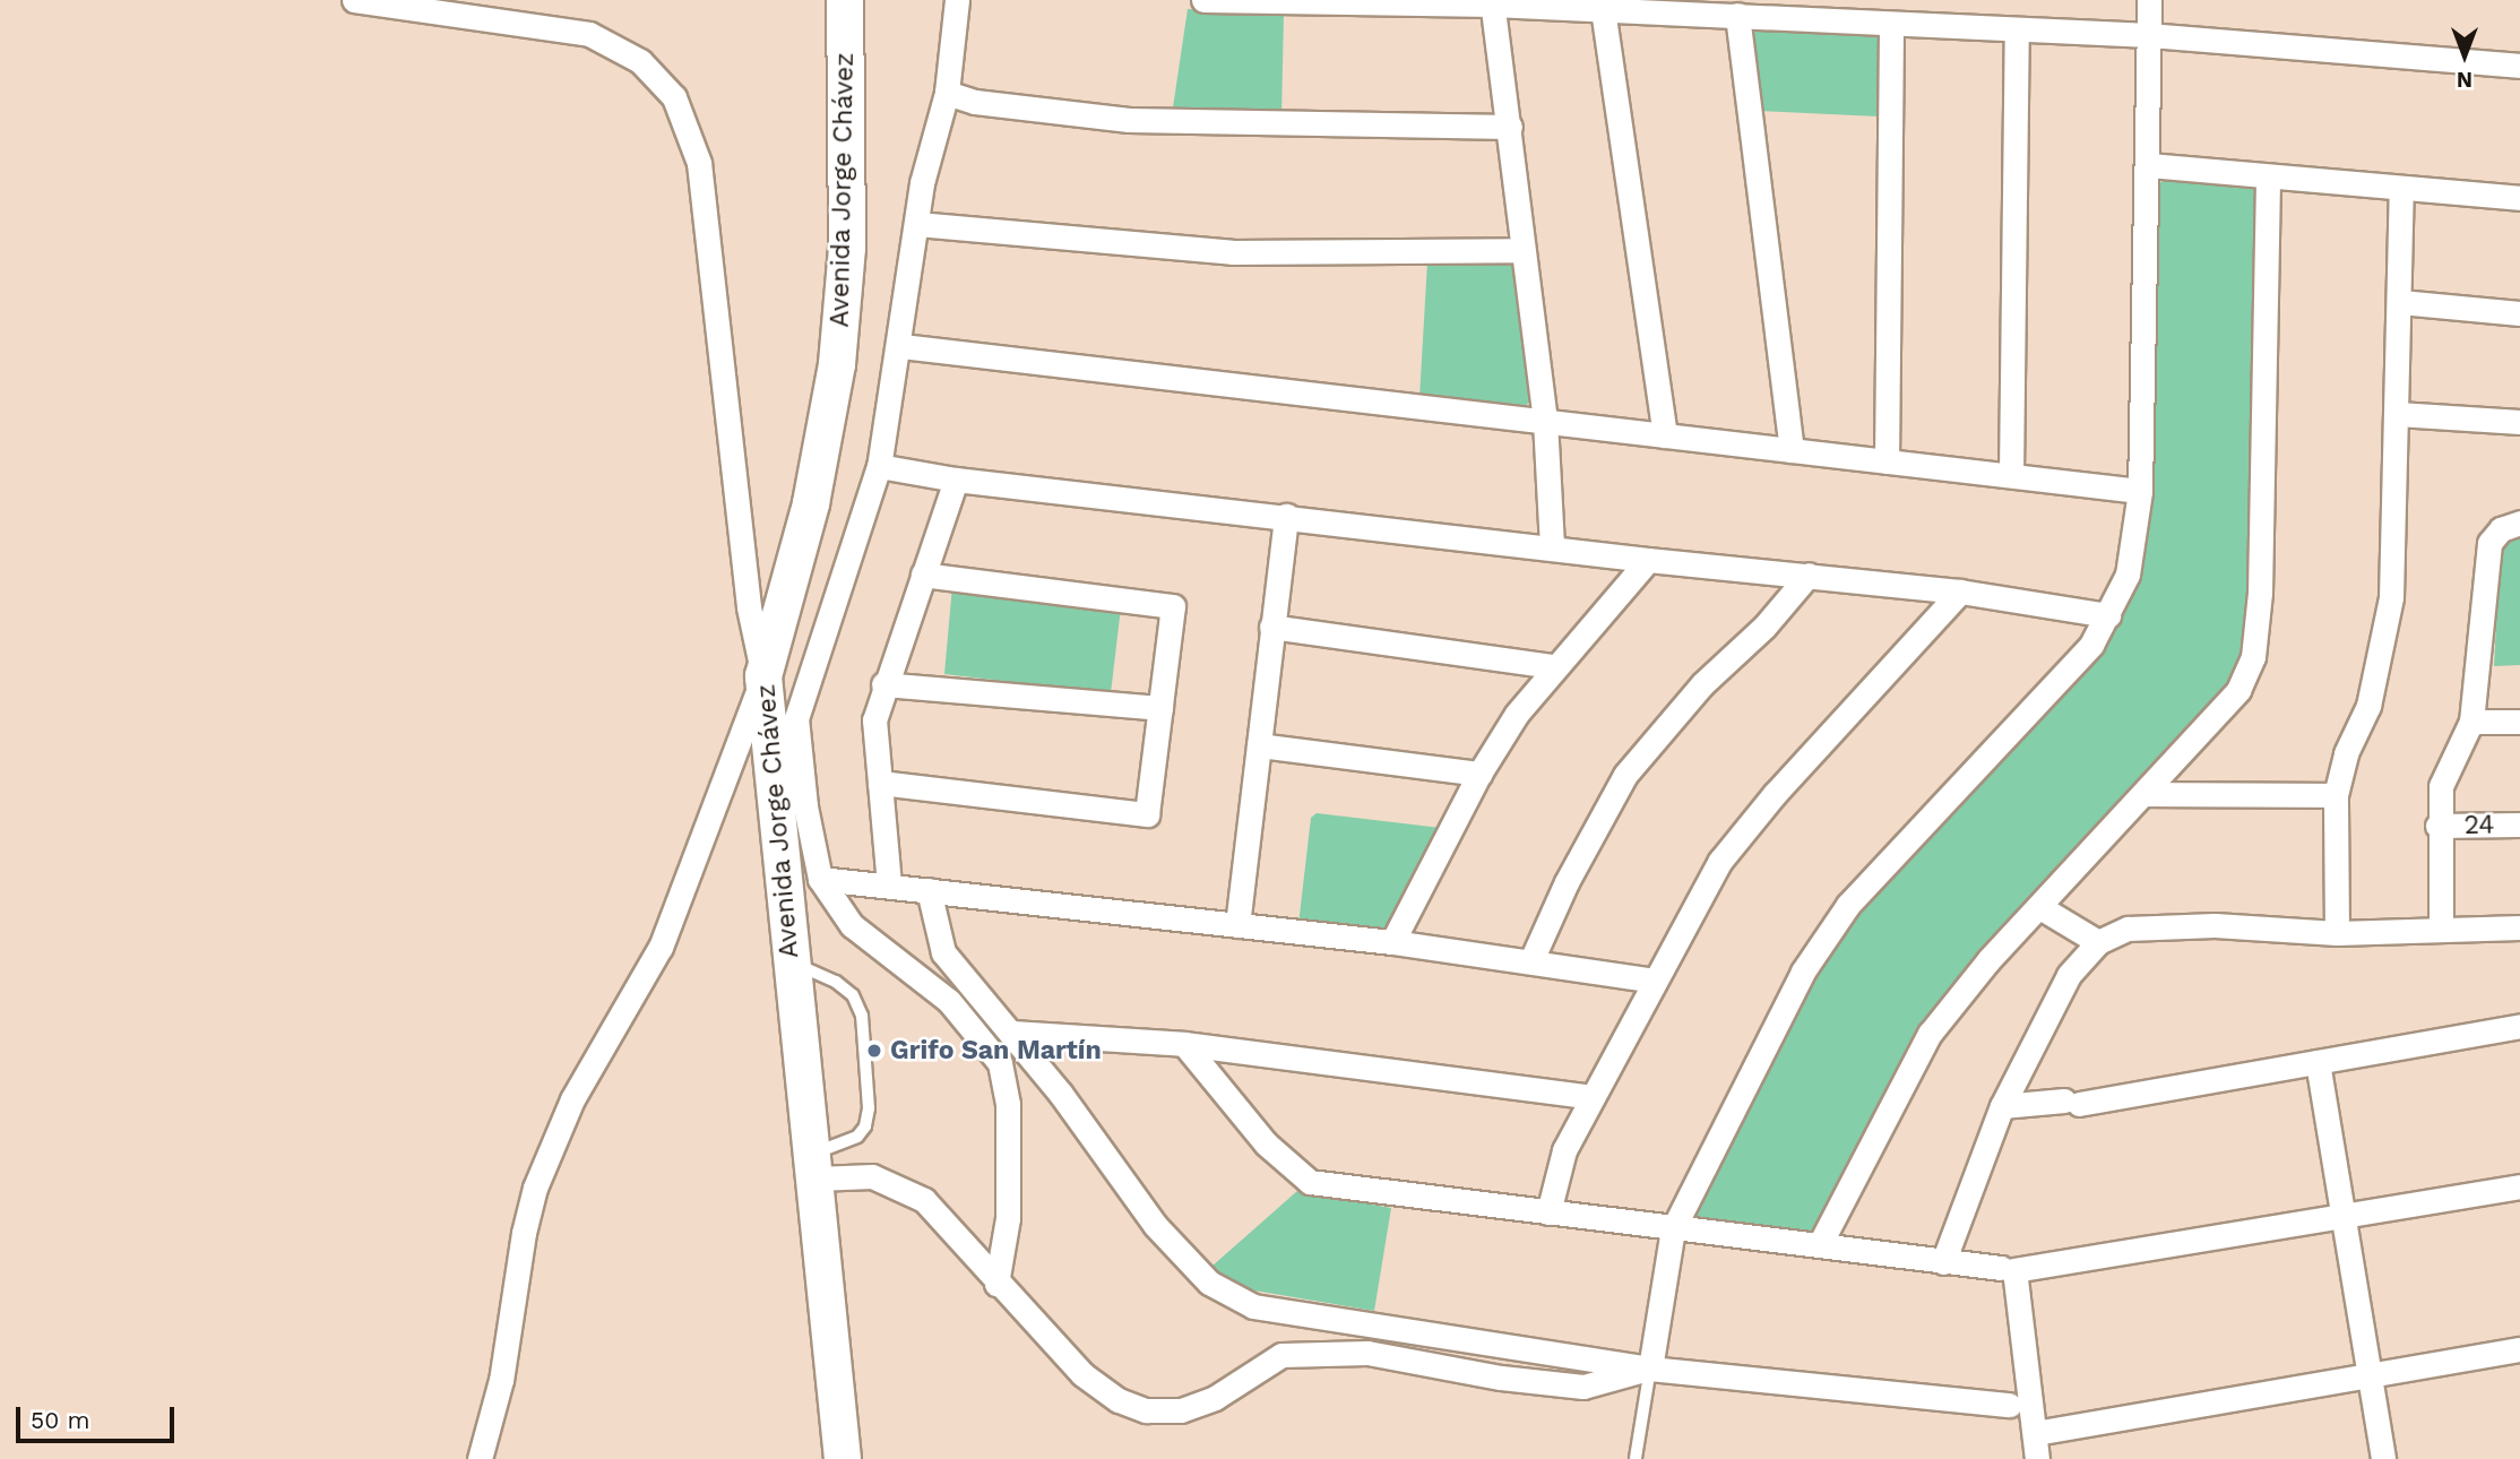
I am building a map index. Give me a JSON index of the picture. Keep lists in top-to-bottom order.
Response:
{
  "streets": {
    "main road": ["Avenida Jorge Chávez"],
    "street": ["24"]
  },
  "places": ["Grifo San Martín"],
  "scale_bar": "50 m",
  "north": "bottom"
}
